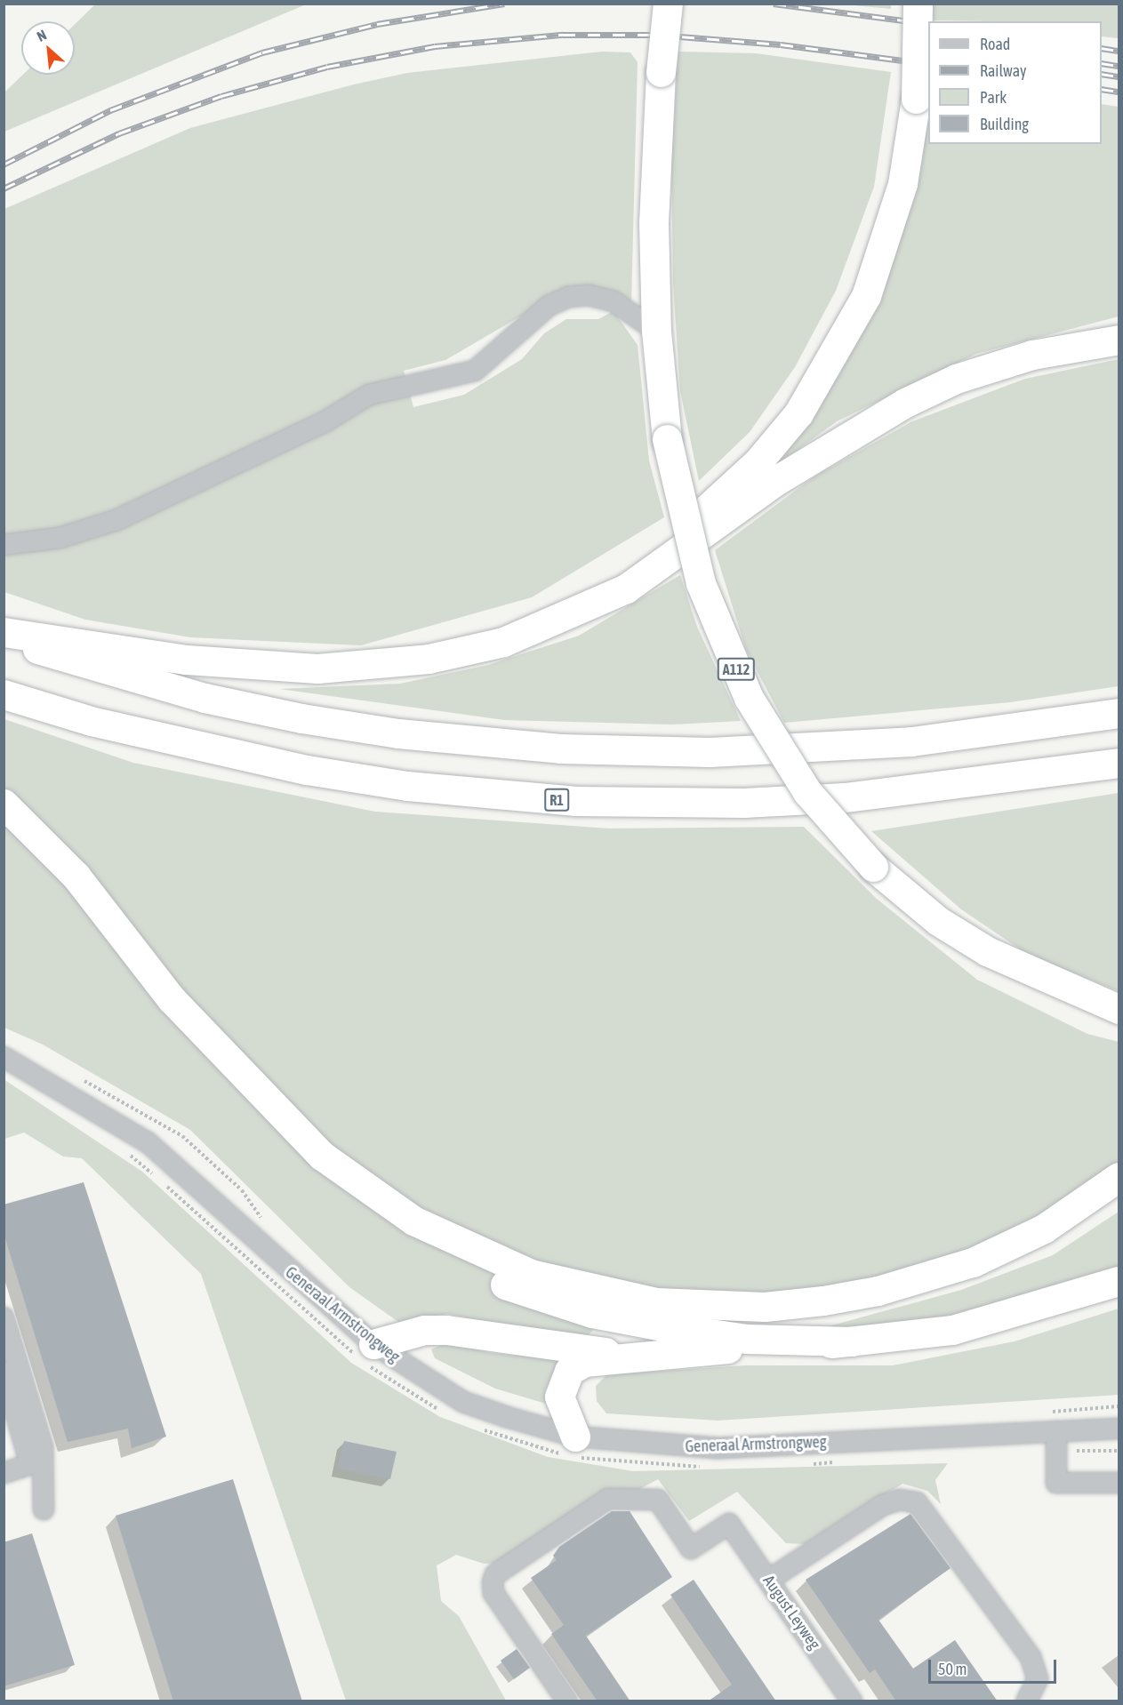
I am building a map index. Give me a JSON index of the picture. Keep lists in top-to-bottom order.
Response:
{
  "streets": {
    "highway": ["A112", "R1"],
    "street": ["Generaal Armstrongweg", "August Leyweg"]
  },
  "legend": [
    "Road",
    "Railway",
    "Park",
    "Building"
  ],
  "scale_bar": "50 m",
  "north": "top left"
}
